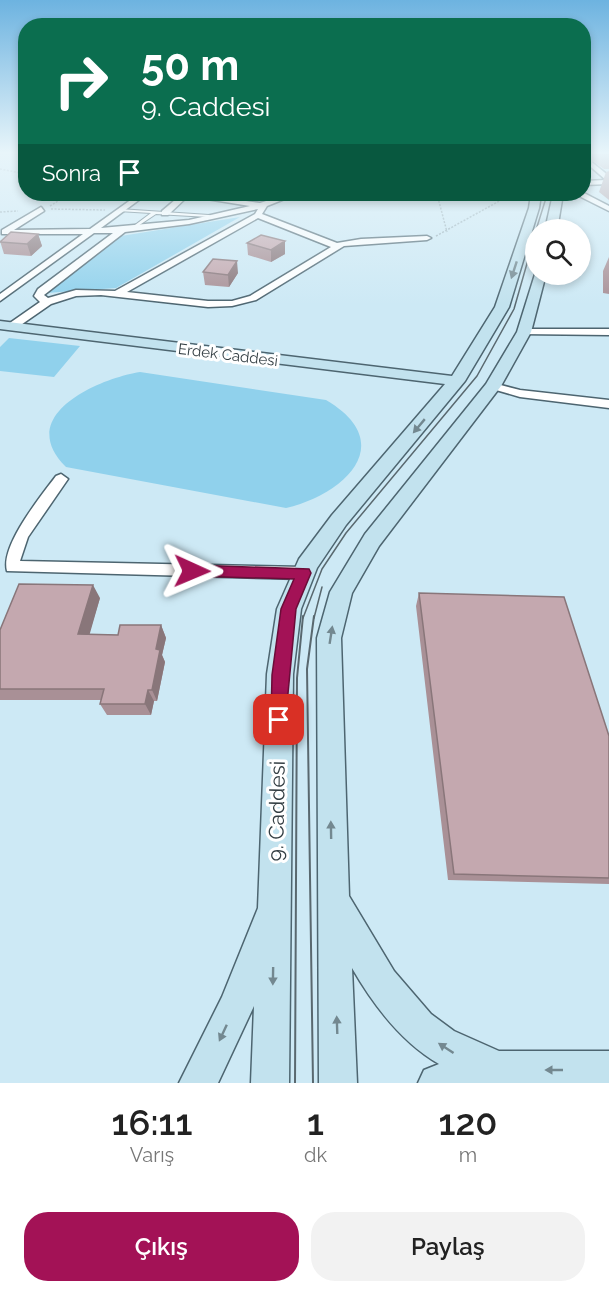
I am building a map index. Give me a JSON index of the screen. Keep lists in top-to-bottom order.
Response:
{
  "streets": {
    "main road": ["Erdek Caddesi", "9. Caddesi"]
  },
  "crossings": [
    ["Erdek Caddesi", "9. Caddesi"]
  ],
  "page": {
    "turn": ["50 m", "9. Caddesi"],
    "then": "Sonra",
    "eta": [
      "16:11",
      "Varış",
      "1",
      "dk",
      "120",
      "m"
    ],
    "buttons": ["Çıkış", "Paylaş"]
  }
}
